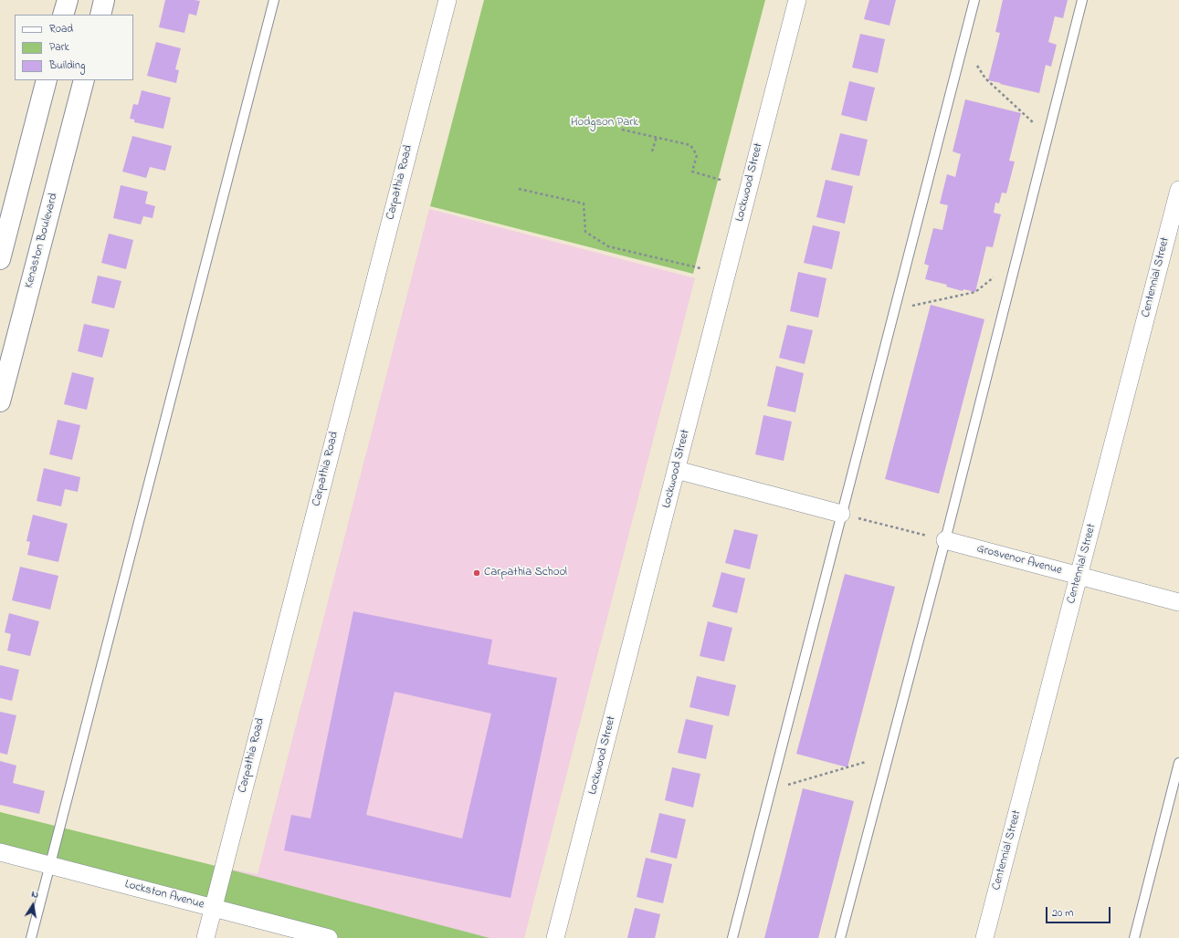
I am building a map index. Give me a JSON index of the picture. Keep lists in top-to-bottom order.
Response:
{
  "streets": {
    "main road": ["Kenaston Boulevard"],
    "street": [
      "Carpathia Road",
      "Lockwood Street",
      "Centennial Street",
      "Grosvenor Avenue",
      "Lockston Avenue"
    ]
  },
  "crossings": [
    ["Carpathia Road", "Lockston Avenue"],
    ["Centennial Street", "Grosvenor Avenue"]
  ],
  "parks": ["Hodgson Park"],
  "places": ["Carpathia School"],
  "legend": ["Road", "Park", "Building"],
  "scale_bar": "20 m",
  "north": "top"
}
